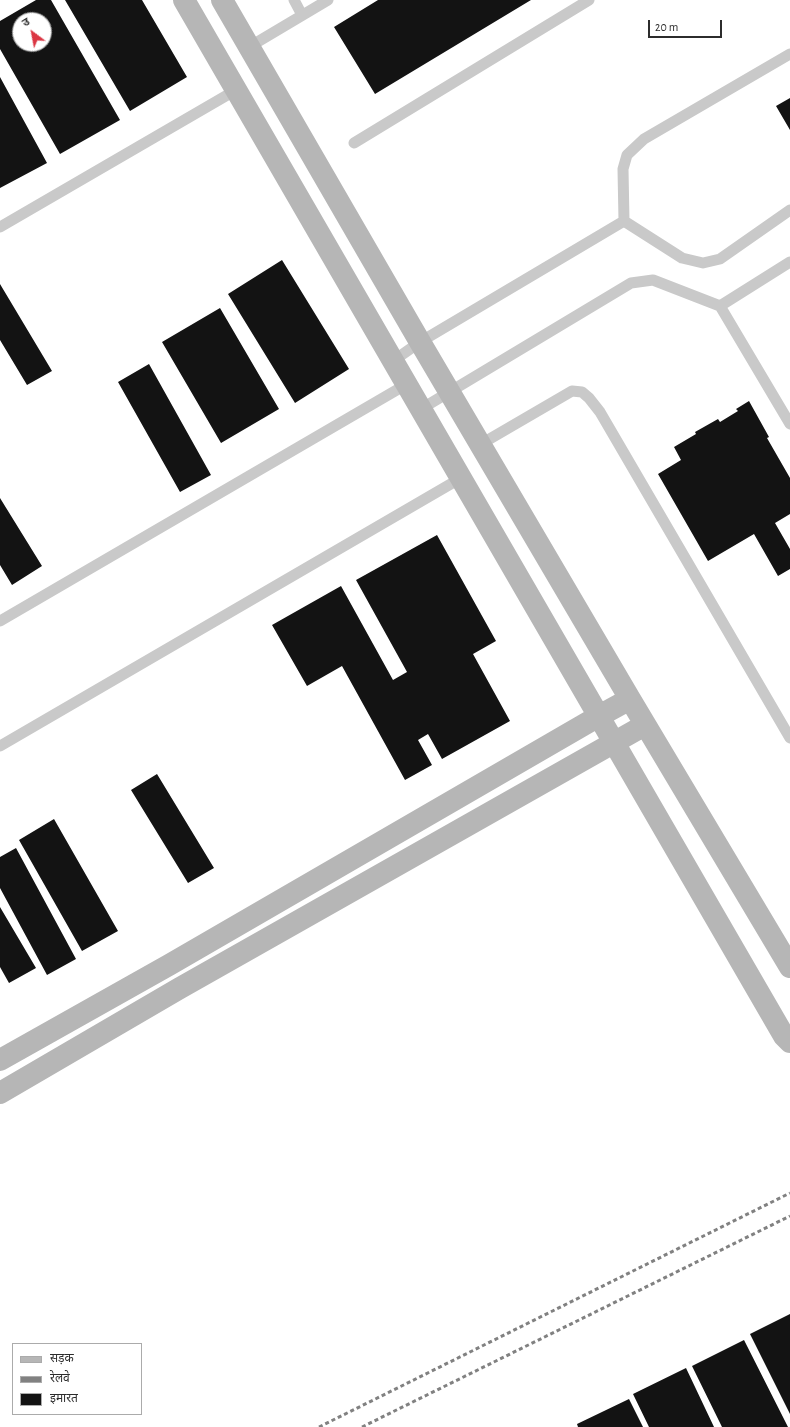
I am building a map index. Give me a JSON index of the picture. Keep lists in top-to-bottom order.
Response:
{
  "legend": ["सड़क", "रेलवे", "इमारत"],
  "scale_bar": "20 m",
  "north": "top left"
}
